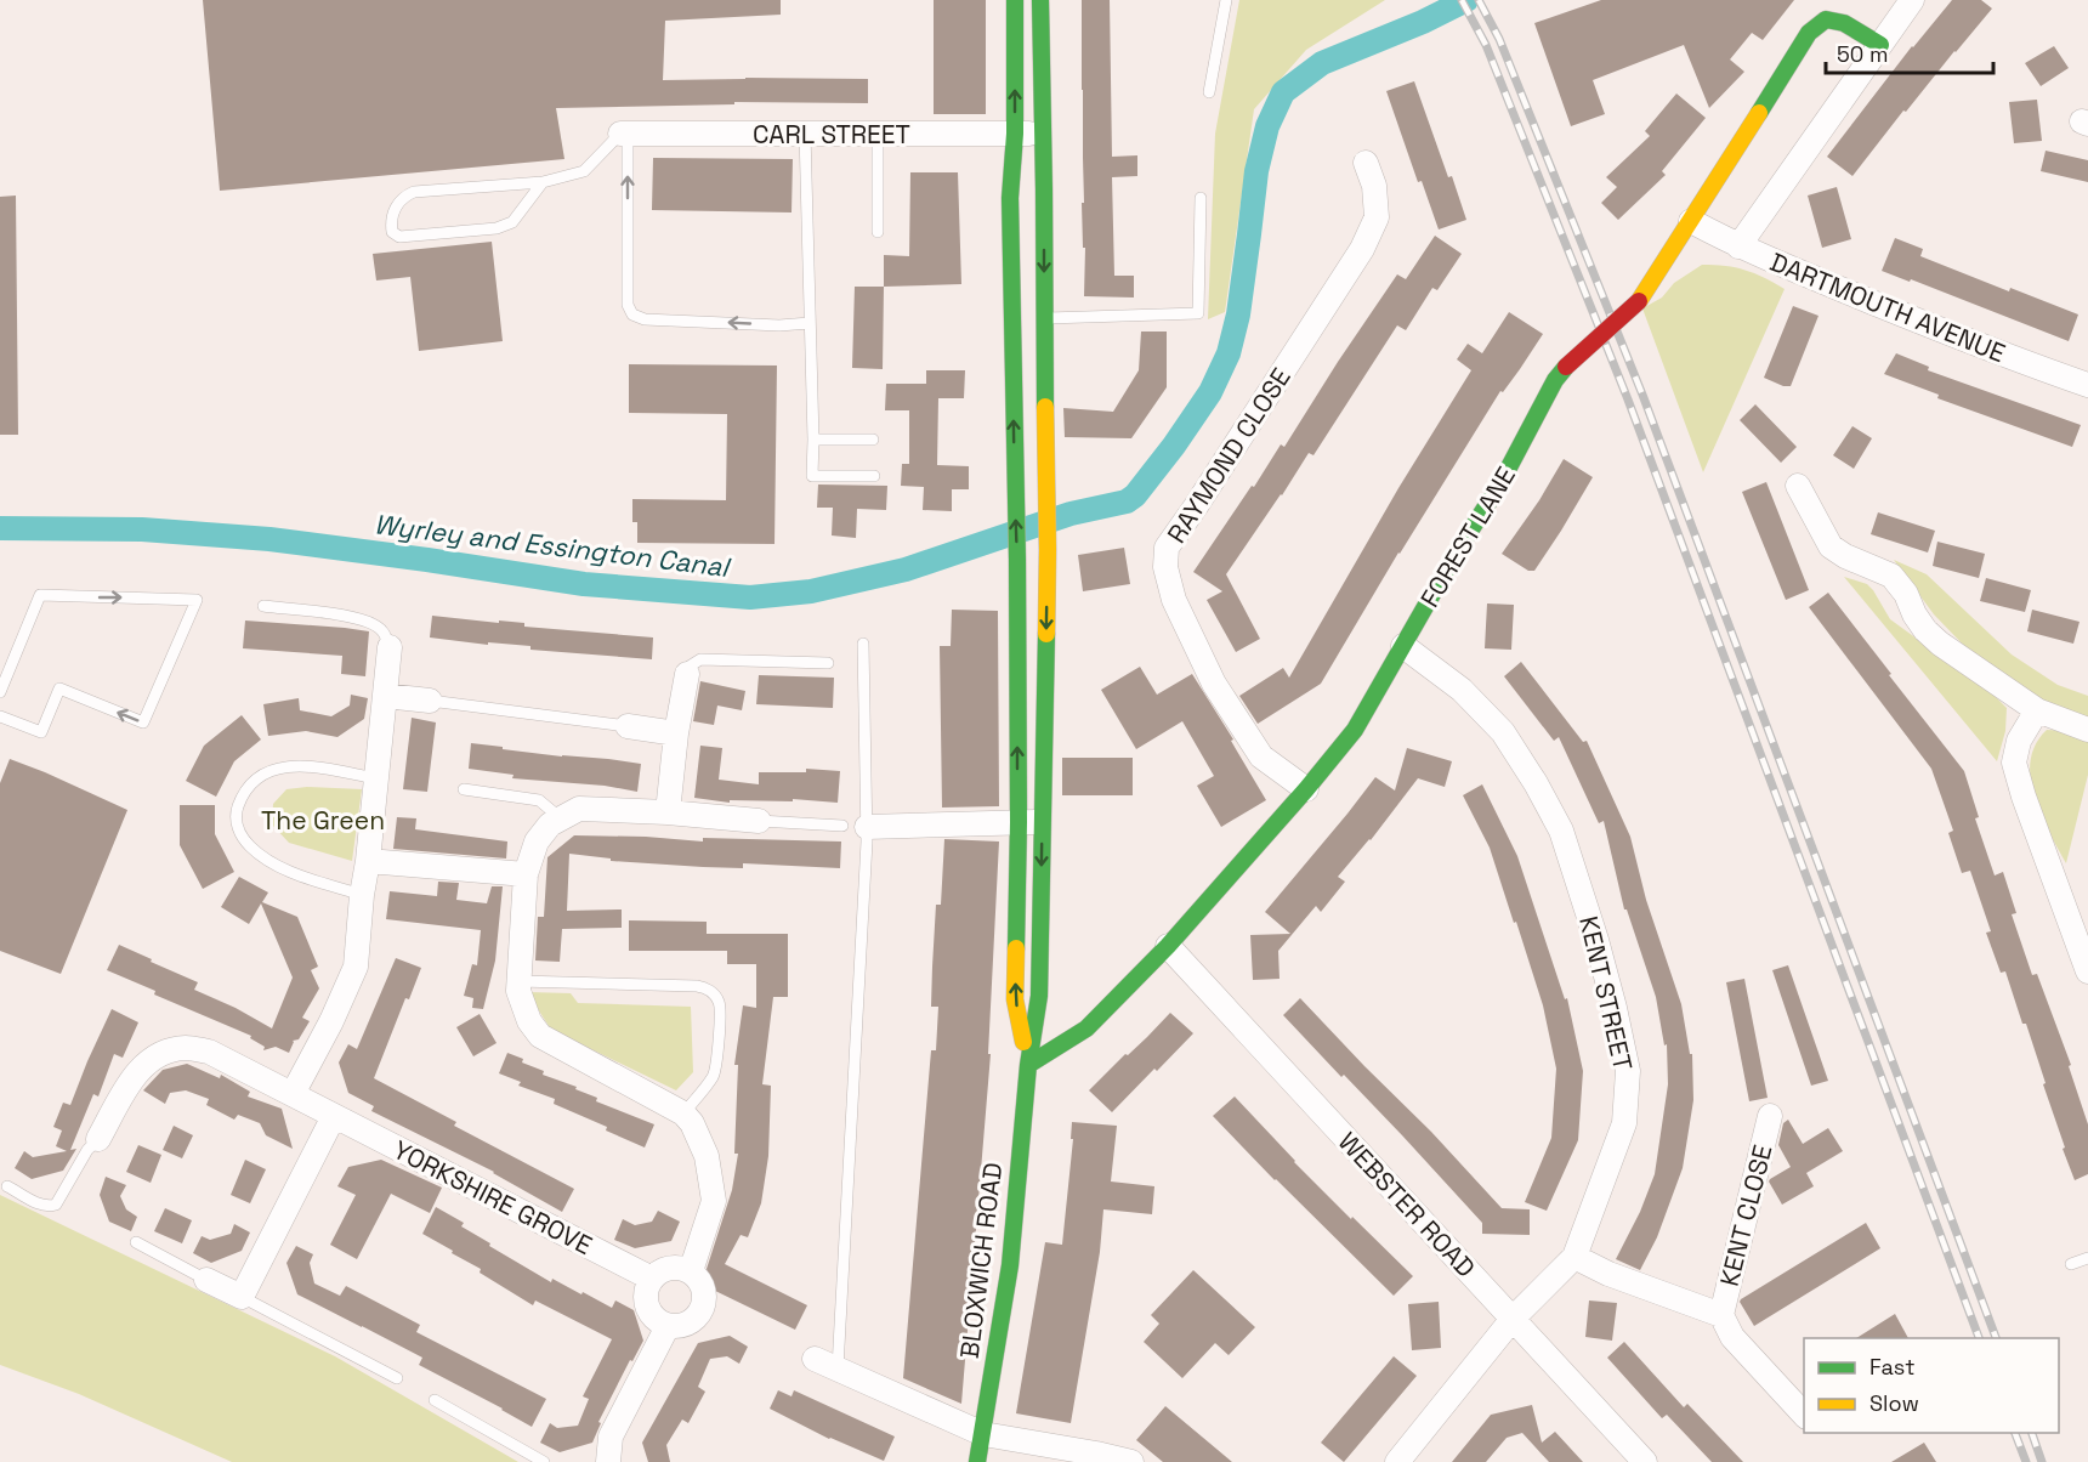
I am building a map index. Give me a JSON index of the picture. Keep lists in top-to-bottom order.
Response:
{
  "streets": {
    "main road": ["FOREST LANE", "BLOXWICH ROAD"],
    "street": [
      "CARL STREET",
      "DARTMOUTH AVENUE",
      "RAYMOND CLOSE",
      "KENT STREET",
      "YORKSHIRE GROVE",
      "WEBSTER ROAD",
      "KENT CLOSE"
    ]
  },
  "crossings": [
    ["DARTMOUTH AVENUE", "FOREST LANE"],
    ["RAYMOND CLOSE", "FOREST LANE"],
    ["FOREST LANE", "KENT STREET"],
    ["FOREST LANE", "WEBSTER ROAD"],
    ["FOREST LANE", "BLOXWICH ROAD"],
    ["KENT STREET", "WEBSTER ROAD"],
    ["KENT STREET", "KENT CLOSE"]
  ],
  "water": ["Wyrley and Essington Canal"],
  "parks": ["The Green"],
  "legend": ["Fast", "Slow"],
  "scale_bar": "50 m"
}
